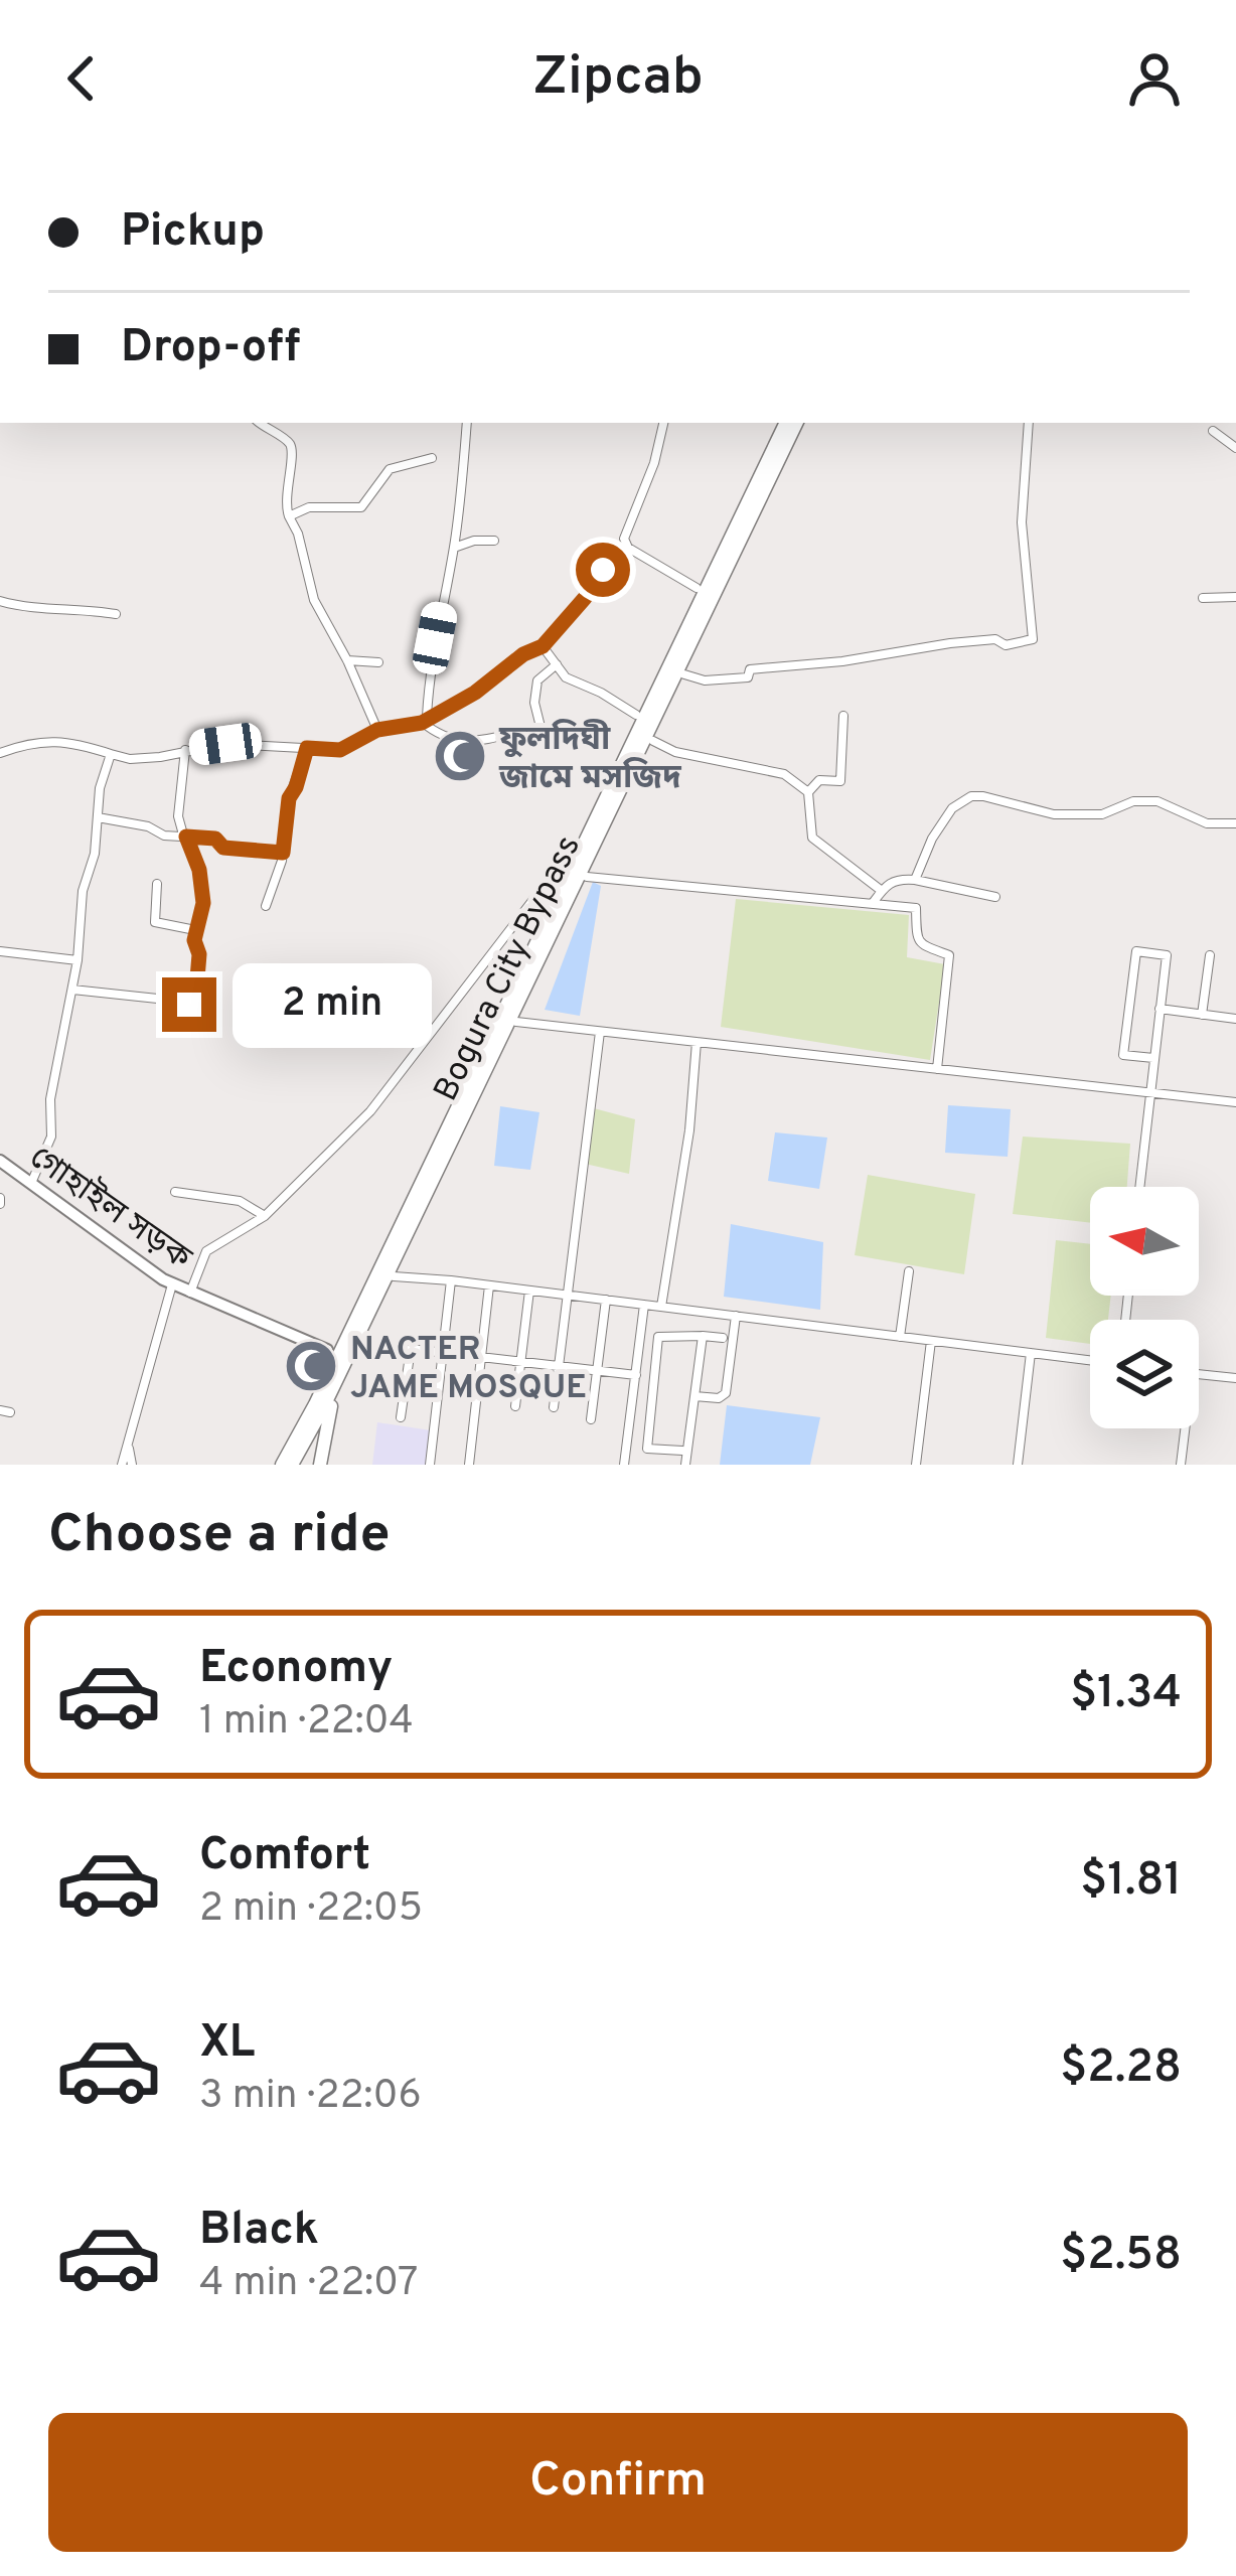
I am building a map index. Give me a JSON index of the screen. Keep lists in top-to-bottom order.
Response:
{
  "streets": {
    "highway": ["Bogura City Bypass"],
    "main road": ["গোহাইল সড়ক"]
  },
  "places": {
    "mosque": ["ফুলদিঘী জামে মসজিদ", "NACTER JAME MOSQUE"]
  },
  "north": "left",
  "page": {
    "header": "Zipcab",
    "banner": ["Pickup", "Drop-off"],
    "bubble": "2 min",
    "heading": "Choose a ride",
    "list": [
      {
        "name": "Economy",
        "note": "1 min · 22:04",
        "value": "$1.34"
      },
      {
        "name": "Comfort",
        "note": "2 min · 22:05",
        "value": "$1.81"
      },
      {
        "name": "XL",
        "note": "3 min · 22:06",
        "value": "$2.28"
      },
      {
        "name": "Black",
        "note": "4 min · 22:07",
        "value": "$2.58"
      }
    ],
    "buttons": "Confirm"
  }
}
